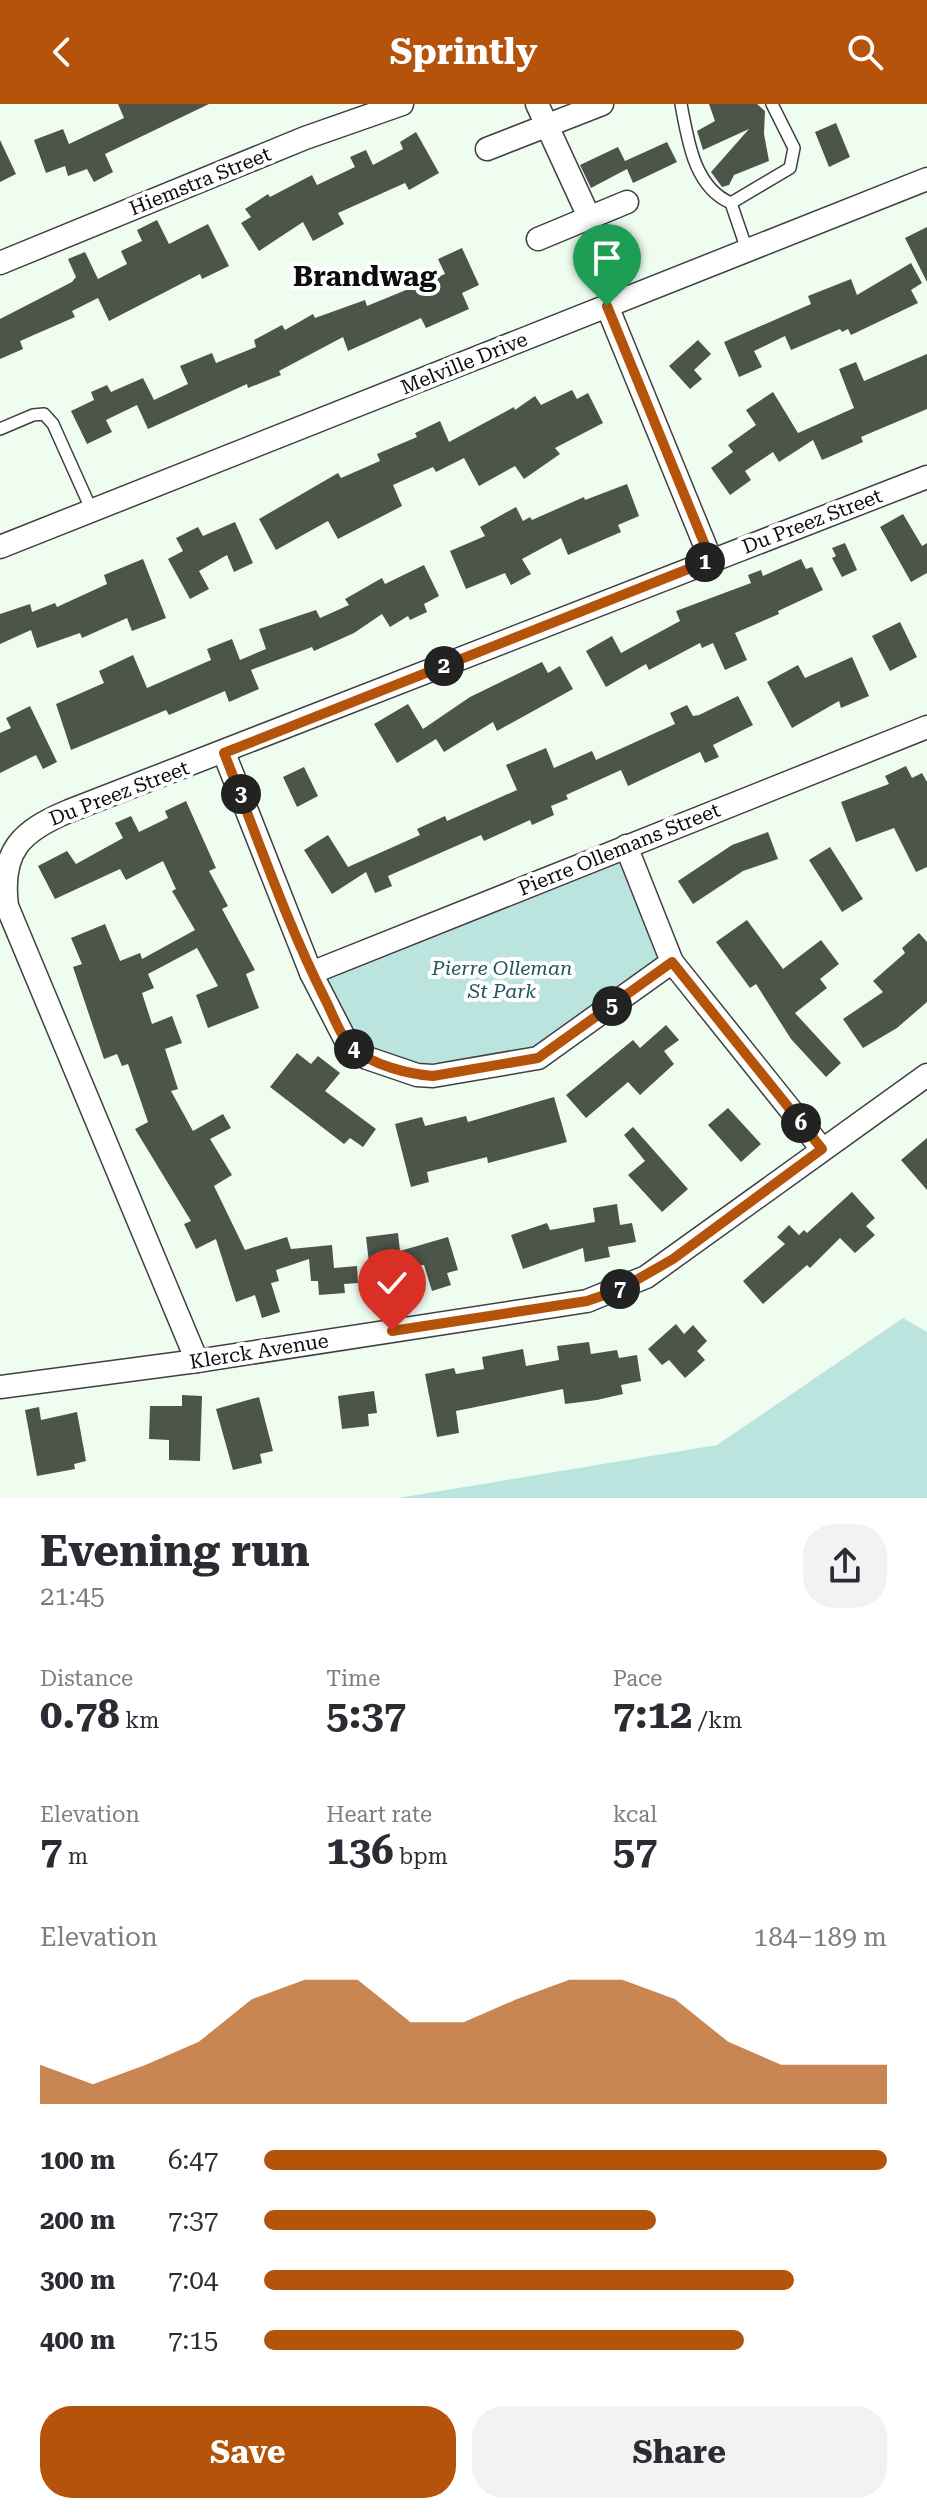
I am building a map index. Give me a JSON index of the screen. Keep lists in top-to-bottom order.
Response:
{
  "streets": {
    "street": [
      "Hiemstra Street",
      "Melville Drive",
      "Du Preez Street",
      "Pierre Ollemans Street",
      "Klerck Avenue"
    ]
  },
  "crossings": [
    ["Du Preez Street", "Klerck Avenue"]
  ],
  "districts": ["Brandwag"],
  "parks": ["Pierre Olleman St Park"],
  "page": {
    "header": "Sprintly",
    "pins": [
      "1",
      "2",
      "3",
      "5",
      "4",
      "6",
      "7"
    ],
    "heading": ["Evening run", "21:45"],
    "stats": [
      ["Distance", "0.78 km"],
      ["Time", "5:37"],
      ["Pace", "7:12 /km"],
      ["Elevation", "7 m"],
      ["Heart rate", "136 bpm"],
      ["kcal", "57"]
    ],
    "chart": ["Elevation", "184–189 m"],
    "list": [
      {
        "name": "100 m",
        "note": "6:47"
      },
      {
        "name": "200 m",
        "note": "7:37"
      },
      {
        "name": "300 m",
        "note": "7:04"
      },
      {
        "name": "400 m",
        "note": "7:15"
      }
    ],
    "buttons": ["Save", "Share"]
  }
}
